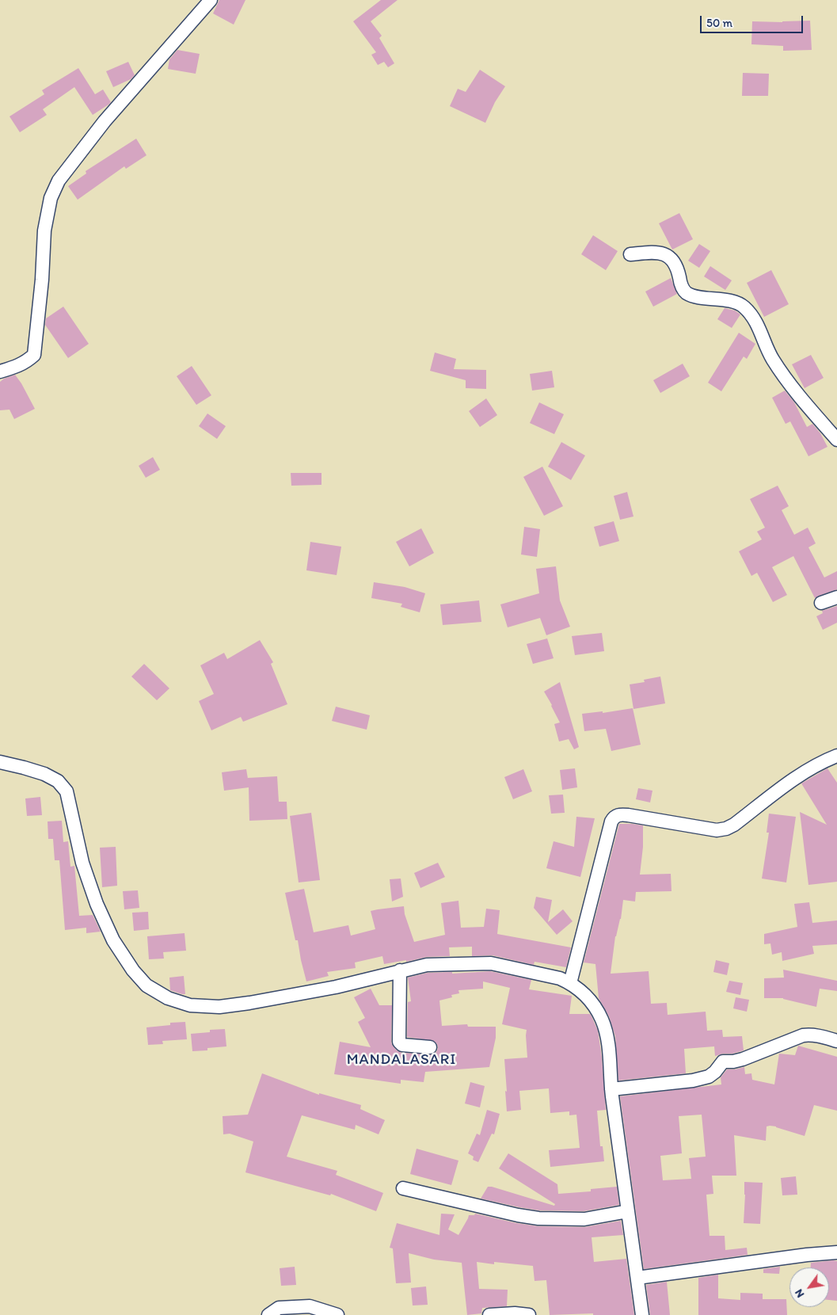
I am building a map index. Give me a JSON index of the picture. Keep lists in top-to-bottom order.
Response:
{
  "districts": ["MANDALASARI"],
  "scale_bar": "50 m",
  "north": "bottom left"
}
